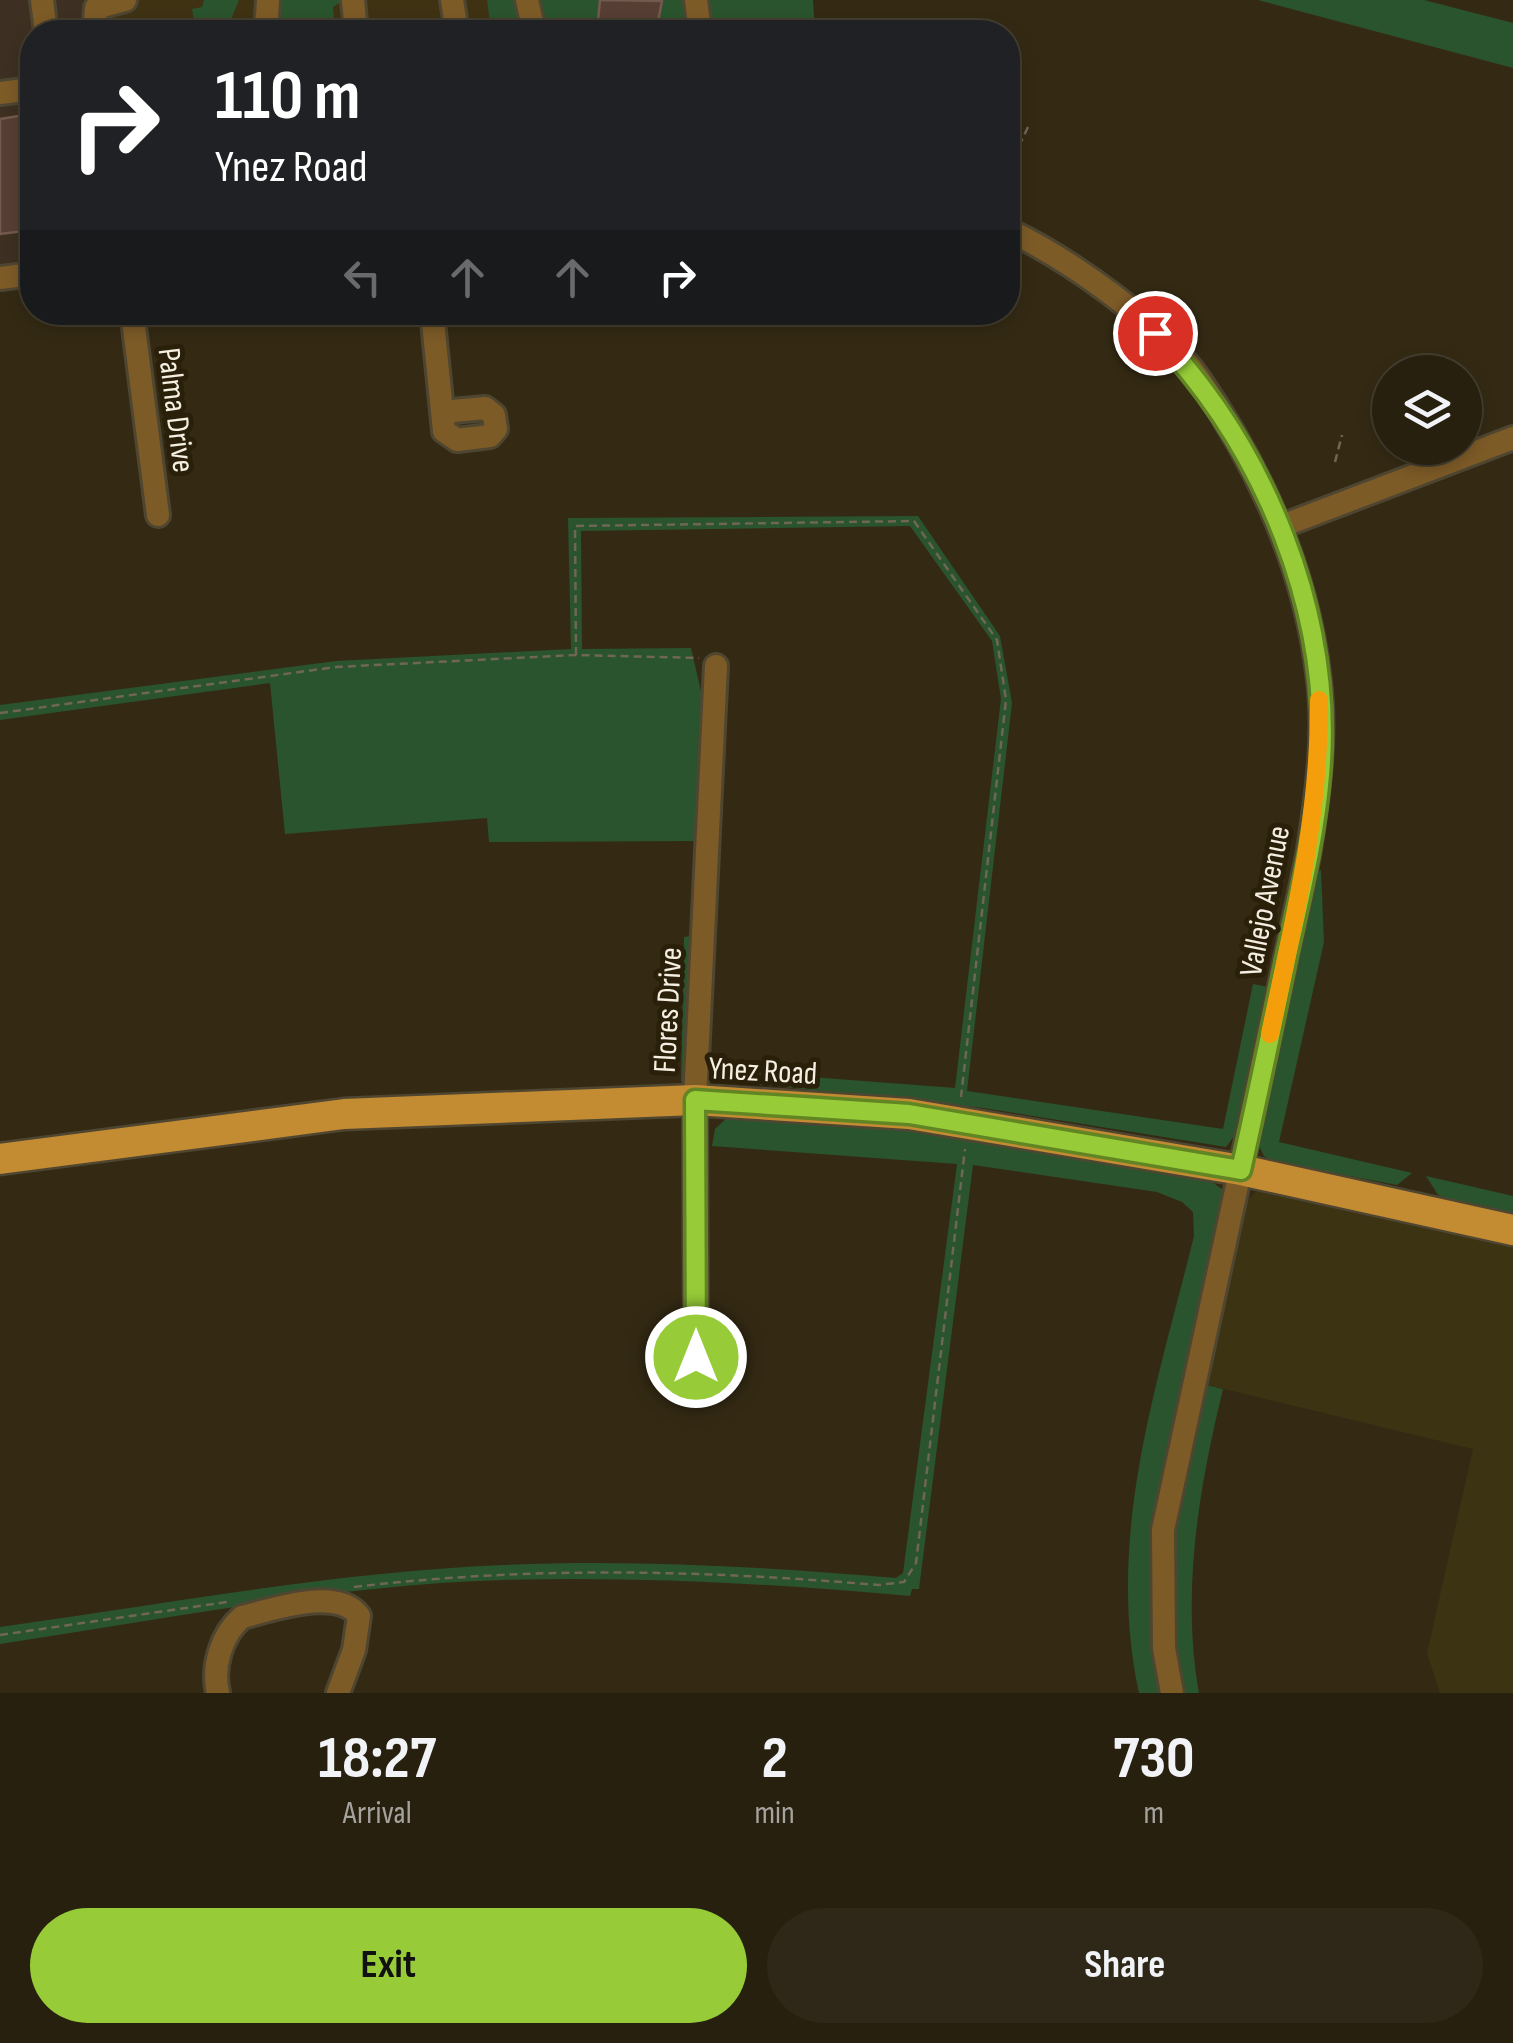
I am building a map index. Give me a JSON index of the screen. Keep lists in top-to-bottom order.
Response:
{
  "streets": {
    "main road": ["Ynez Road"],
    "street": ["Palma Drive", "Vallejo Avenue", "Flores Drive"]
  },
  "crossings": [
    ["Vallejo Avenue", "Ynez Road"],
    ["Flores Drive", "Ynez Road"]
  ],
  "page": {
    "turn": ["110 m", "Ynez Road"],
    "eta": [
      "18:27",
      "Arrival",
      "2",
      "min",
      "730",
      "m"
    ],
    "buttons": ["Exit", "Share"]
  }
}
